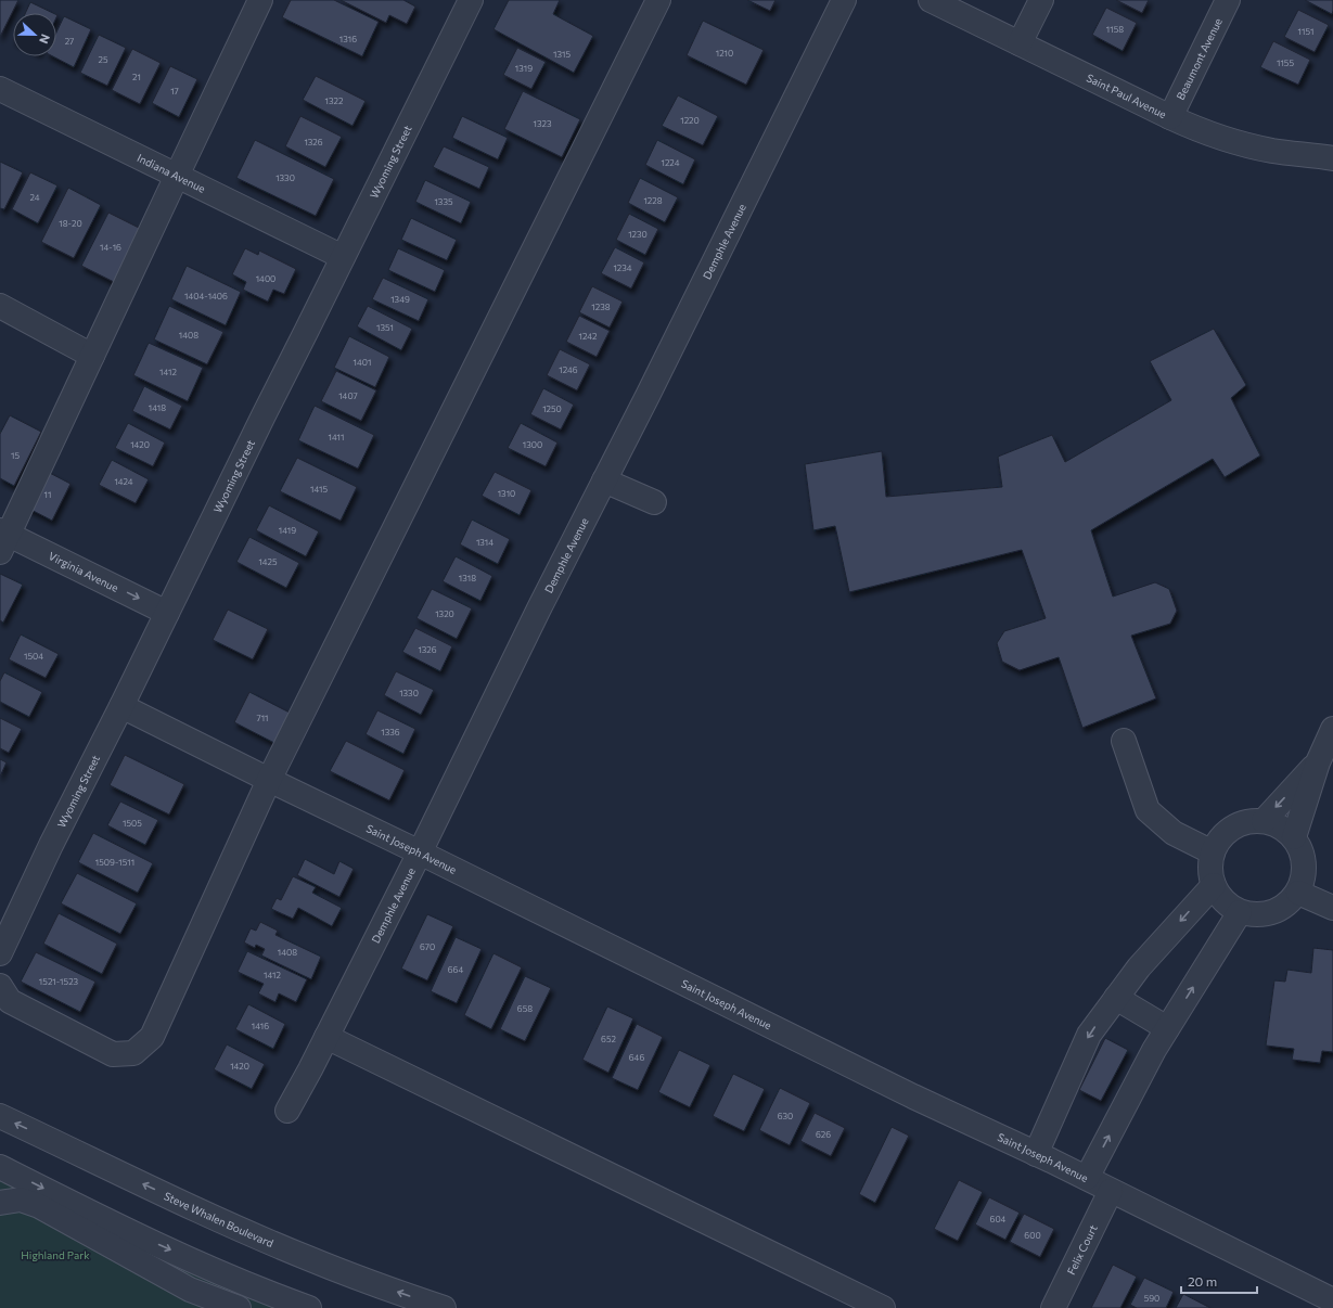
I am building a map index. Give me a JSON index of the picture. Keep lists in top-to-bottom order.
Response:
{
  "streets": {
    "street": [
      "Beaumont Avenue",
      "Saint Paul Avenue",
      "Wyoming Street",
      "Indiana Avenue",
      "Demphle Avenue",
      "Virginia Avenue",
      "Saint Joseph Avenue",
      "Steve Whalen Boulevard",
      "Felix Court"
    ]
  },
  "crossings": [
    ["Beaumont Avenue", "Saint Paul Avenue"],
    ["Wyoming Street", "Indiana Avenue"],
    ["Wyoming Street", "Virginia Avenue"],
    ["Wyoming Street", "Saint Joseph Avenue"],
    ["Demphle Avenue", "Saint Joseph Avenue"],
    ["Saint Joseph Avenue", "Felix Court"]
  ],
  "one_way": ["Virginia Avenue"],
  "parks": ["Highland Park"],
  "house_numbers": [
    "1158",
    "1151",
    "1316",
    "27",
    "1210",
    "1315",
    "25",
    "1155",
    "1319",
    "21",
    "17",
    "1322",
    "1220",
    "1323",
    "1326",
    "1224",
    "1330",
    "24",
    "1228",
    "1335",
    "18-20",
    "1230",
    "14-16",
    "1234",
    "1400",
    "1404-1406",
    "1349",
    "1238",
    "1351",
    "1408",
    "1242",
    "1401",
    "1246",
    "1412",
    "1407",
    "1418",
    "1250",
    "1411",
    "1420",
    "1300",
    "15",
    "1424",
    "1415",
    "1310",
    "11",
    "1419",
    "1314",
    "1425",
    "1318",
    "1320",
    "1326",
    "1504",
    "1330",
    "711",
    "1336",
    "1505",
    "1509-1511",
    "670",
    "1408",
    "664",
    "1412",
    "1521-1523",
    "658",
    "1416",
    "652",
    "646",
    "1420",
    "630",
    "626",
    "604",
    "600",
    "590"
  ],
  "scale_bar": "20 m",
  "north": "right"
}
